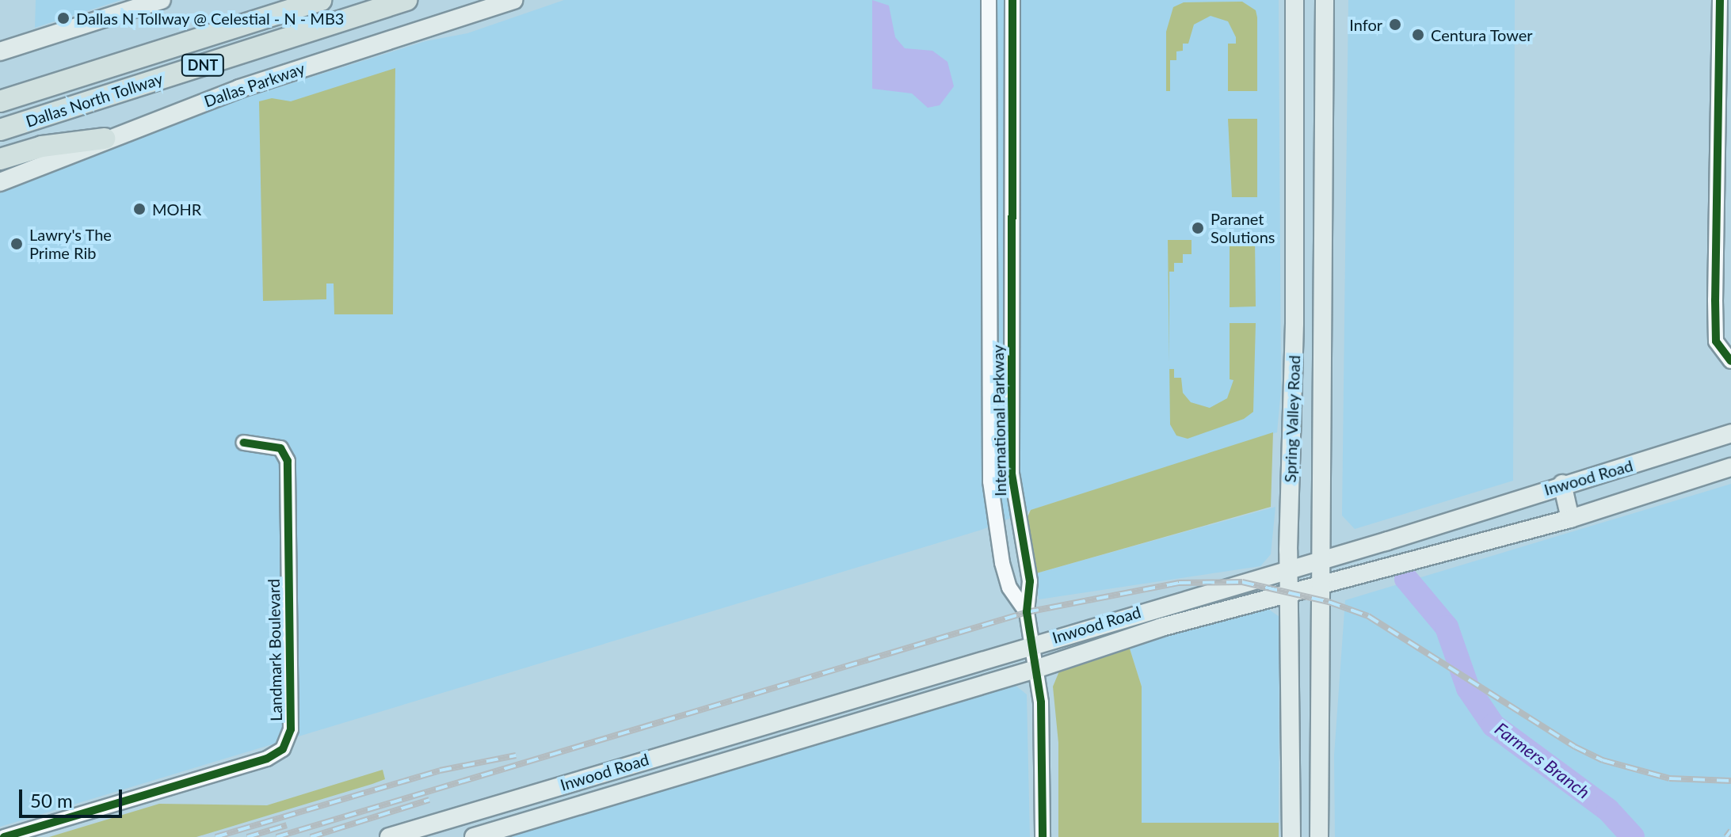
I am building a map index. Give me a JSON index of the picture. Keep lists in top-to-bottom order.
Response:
{
  "streets": {
    "highway": ["DNT", "Dallas North Tollway"],
    "main road": ["Dallas Parkway", "Spring Valley Road", "Inwood Road"],
    "street": ["International Parkway", "Landmark Boulevard"]
  },
  "crossings": [
    ["Spring Valley Road", "Inwood Road"],
    ["International Parkway", "Inwood Road"]
  ],
  "water": ["Farmers Branch"],
  "places": [
    "Dallas N Tollway @ Celestial - N - MB3",
    "Infor",
    "Centura Tower",
    "MOHR",
    "Paranet Solutions",
    "Lawry's The Prime Rib"
  ],
  "scale_bar": "50 m"
}
